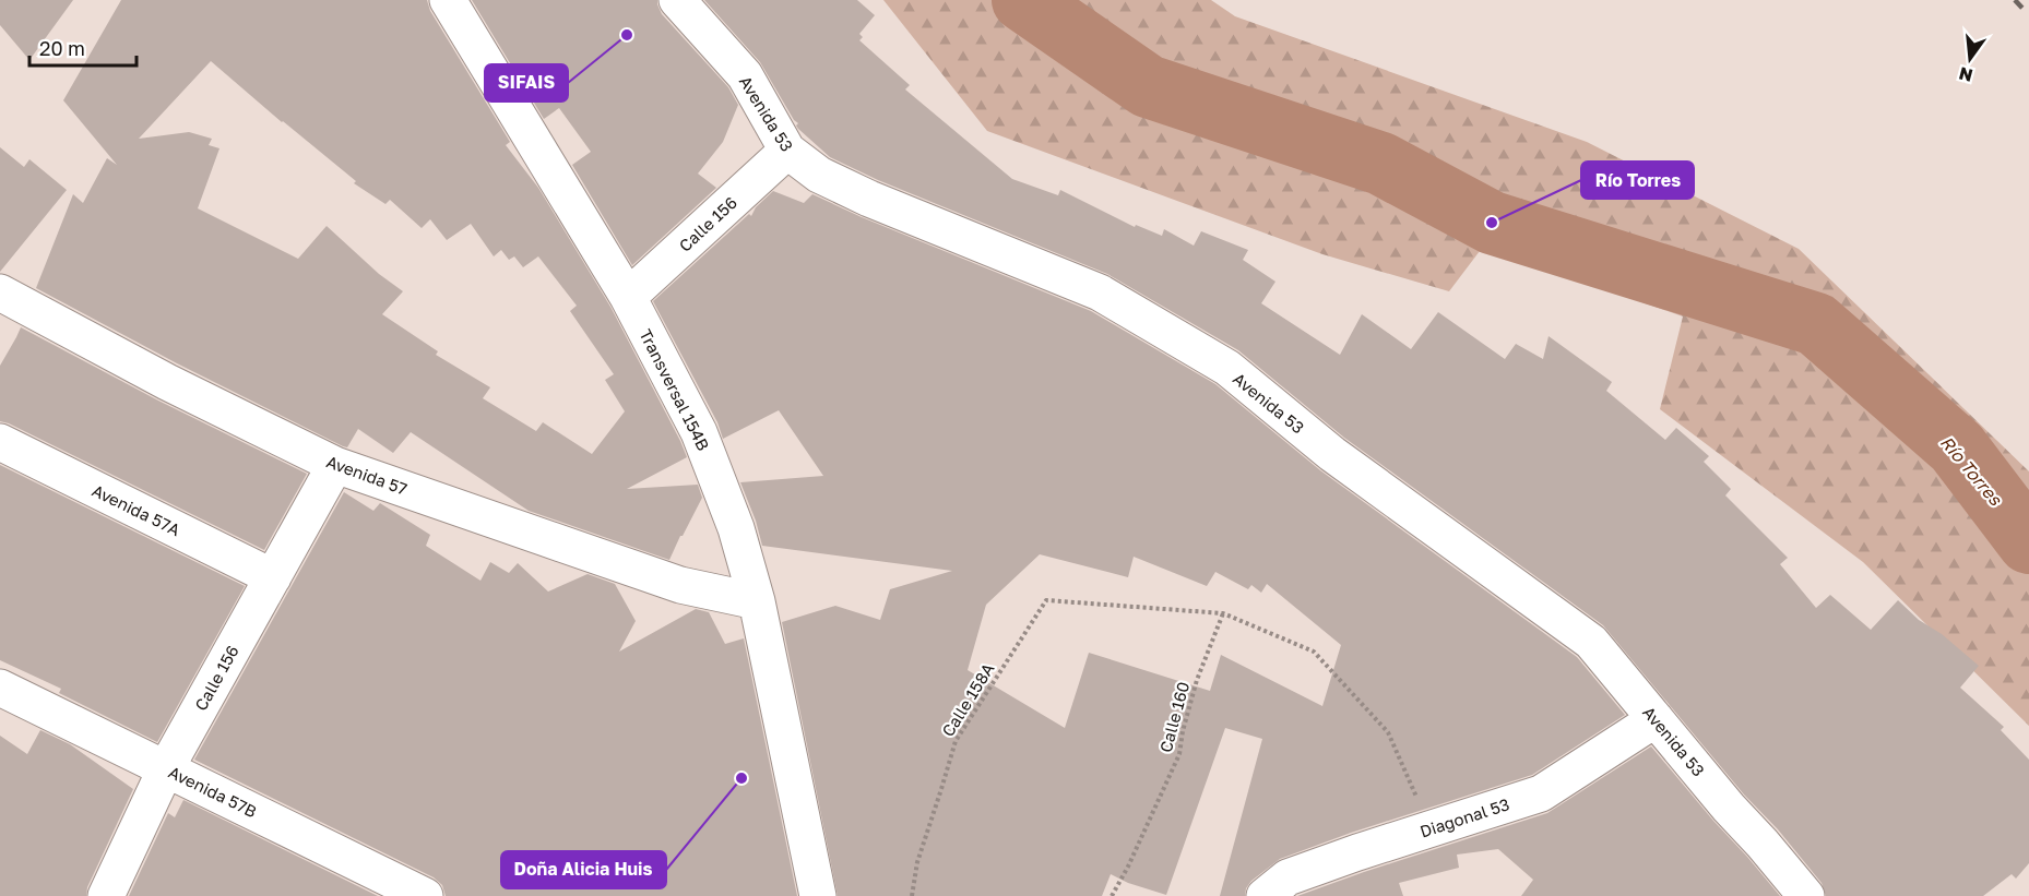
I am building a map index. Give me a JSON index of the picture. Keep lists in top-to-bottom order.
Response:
{
  "streets": {
    "lane": [
      "Avenida 53",
      "Calle 156",
      "Transversal 154B",
      "Avenida 57",
      "Avenida 57A",
      "Avenida 57B",
      "Diagonal 53"
    ],
    "path": ["Calle 158A", "Calle 160"]
  },
  "crossings": [
    ["Avenida 53", "Calle 156"],
    ["Avenida 53", "Diagonal 53"],
    ["Calle 156", "Transversal 154B"],
    ["Calle 156", "Avenida 57"],
    ["Calle 156", "Avenida 57A"],
    ["Calle 156", "Avenida 57B"],
    ["Transversal 154B", "Avenida 57"],
    ["Calle 158A", "Calle 160"]
  ],
  "water": ["Río Torres"],
  "places": ["SIFAIS", "Río Torres", "Doña Alicia Huis"],
  "scale_bar": "20 m",
  "north": "bottom"
}
